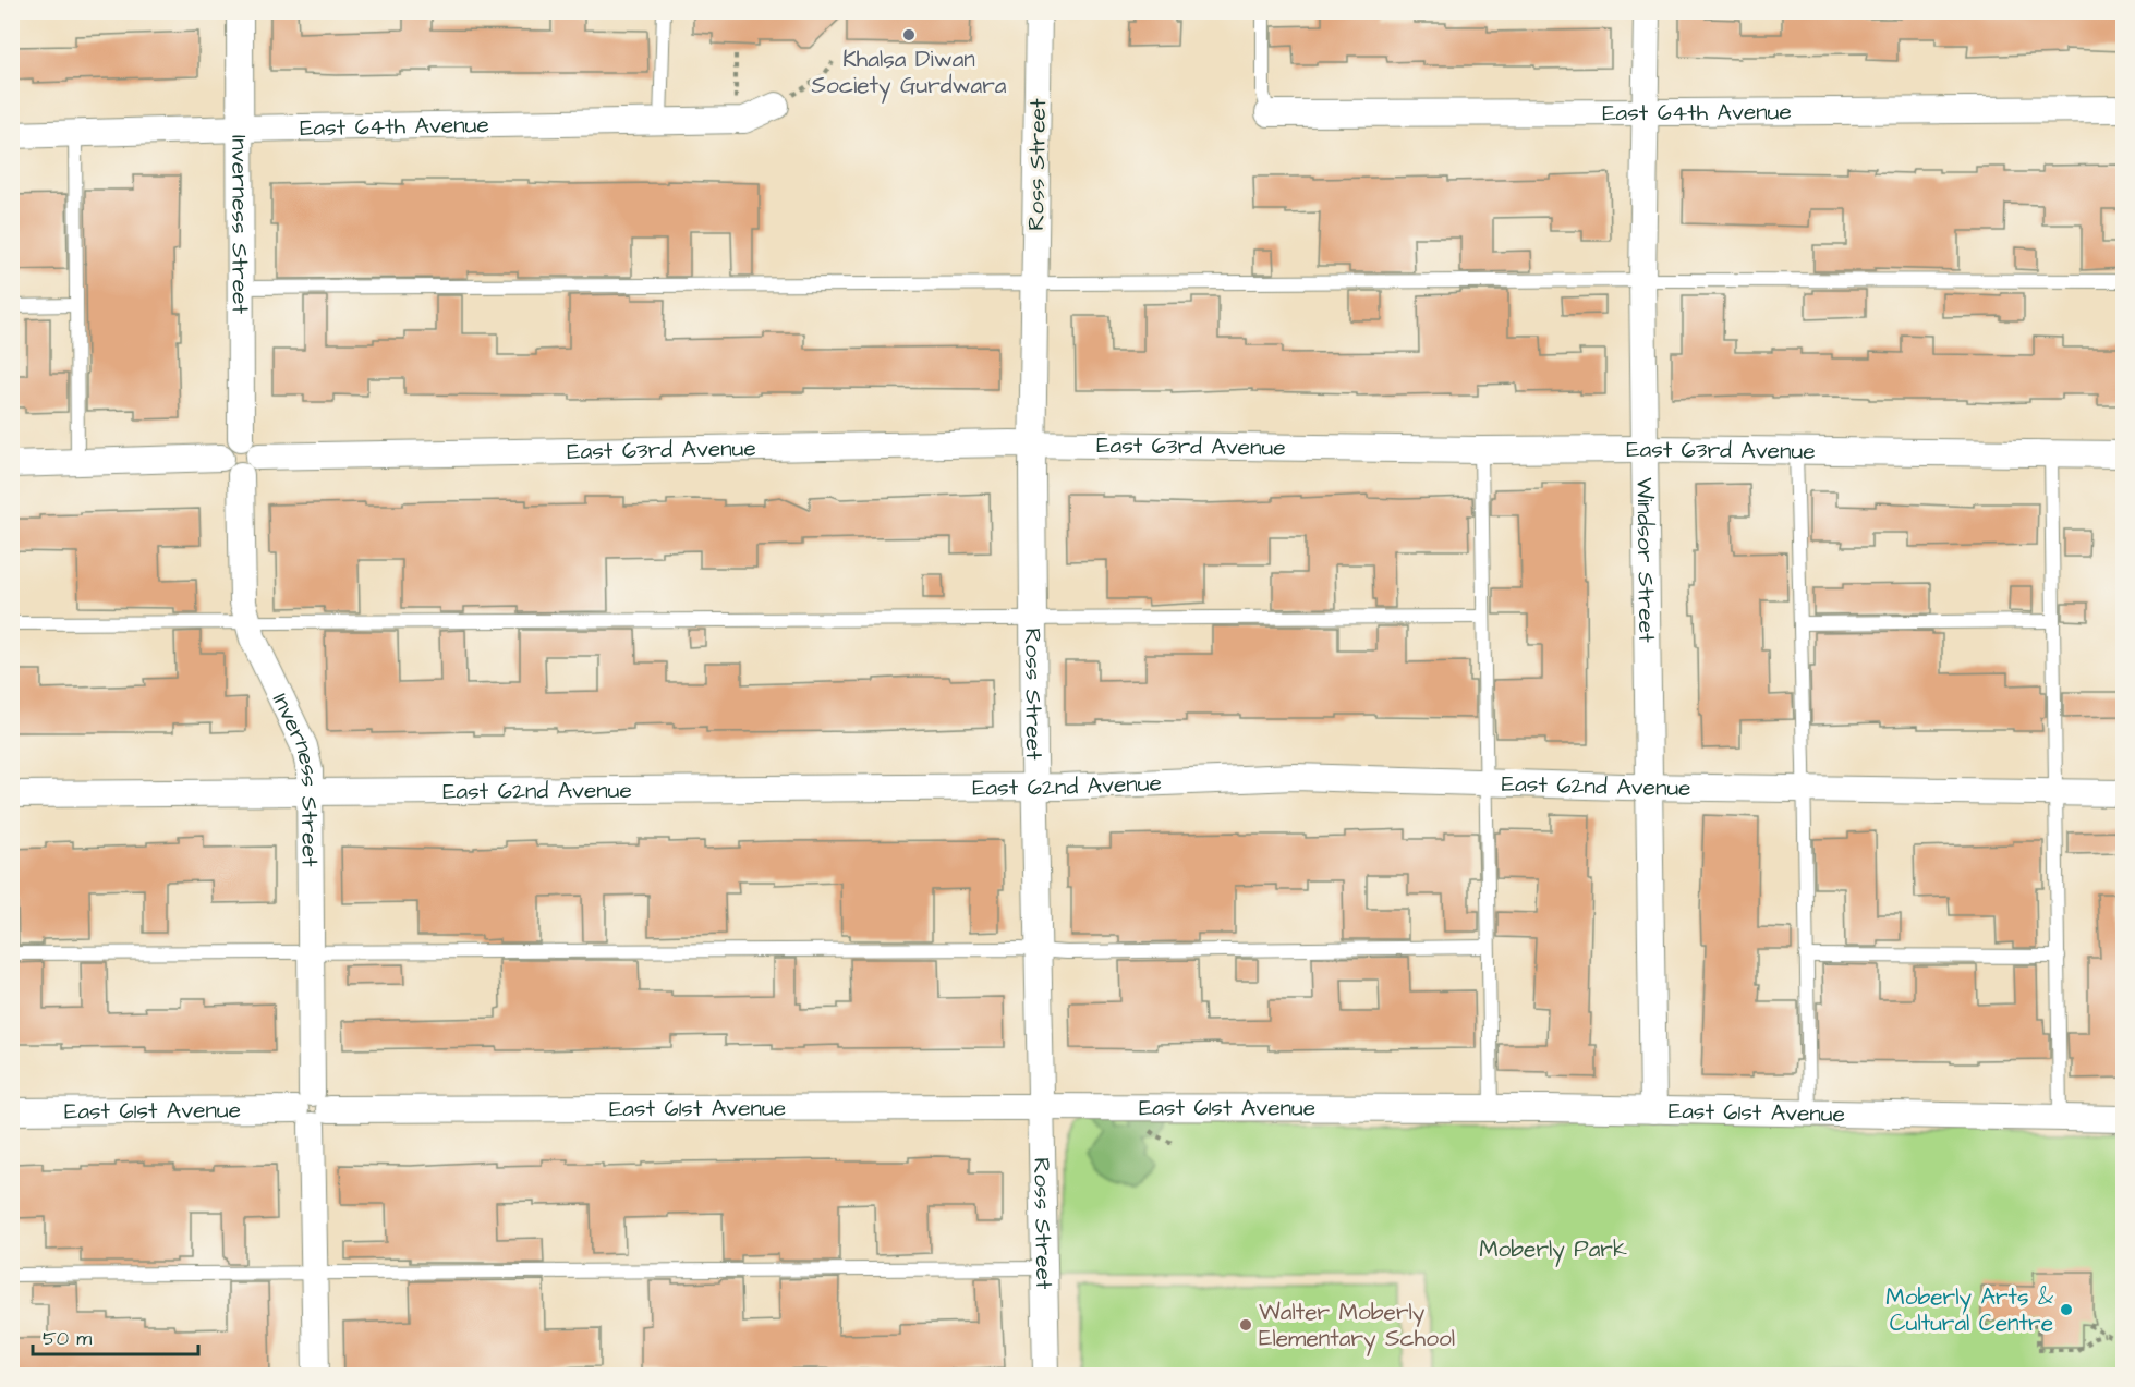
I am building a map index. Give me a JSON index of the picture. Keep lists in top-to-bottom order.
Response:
{
  "streets": {
    "street": [
      "East 64th Avenue",
      "Ross Street",
      "Inverness Street",
      "East 63rd Avenue",
      "Windsor Street",
      "East 62nd Avenue",
      "East 61st Avenue"
    ]
  },
  "crossings": [
    ["East 64th Avenue", "Inverness Street"],
    ["East 64th Avenue", "Windsor Street"],
    ["Ross Street", "East 63rd Avenue"],
    ["Ross Street", "East 62nd Avenue"],
    ["Ross Street", "East 61st Avenue"],
    ["Inverness Street", "East 63rd Avenue"],
    ["Inverness Street", "East 62nd Avenue"],
    ["Inverness Street", "East 61st Avenue"],
    ["East 63rd Avenue", "Windsor Street"],
    ["Windsor Street", "East 62nd Avenue"],
    ["Windsor Street", "East 61st Avenue"]
  ],
  "parks": ["Moberly Park"],
  "places": ["Khalsa Diwan Society Gurdwara", "Moberly Arts & Cultural Centre", "Walter Moberly Elementary School"],
  "scale_bar": "50 m"
}
